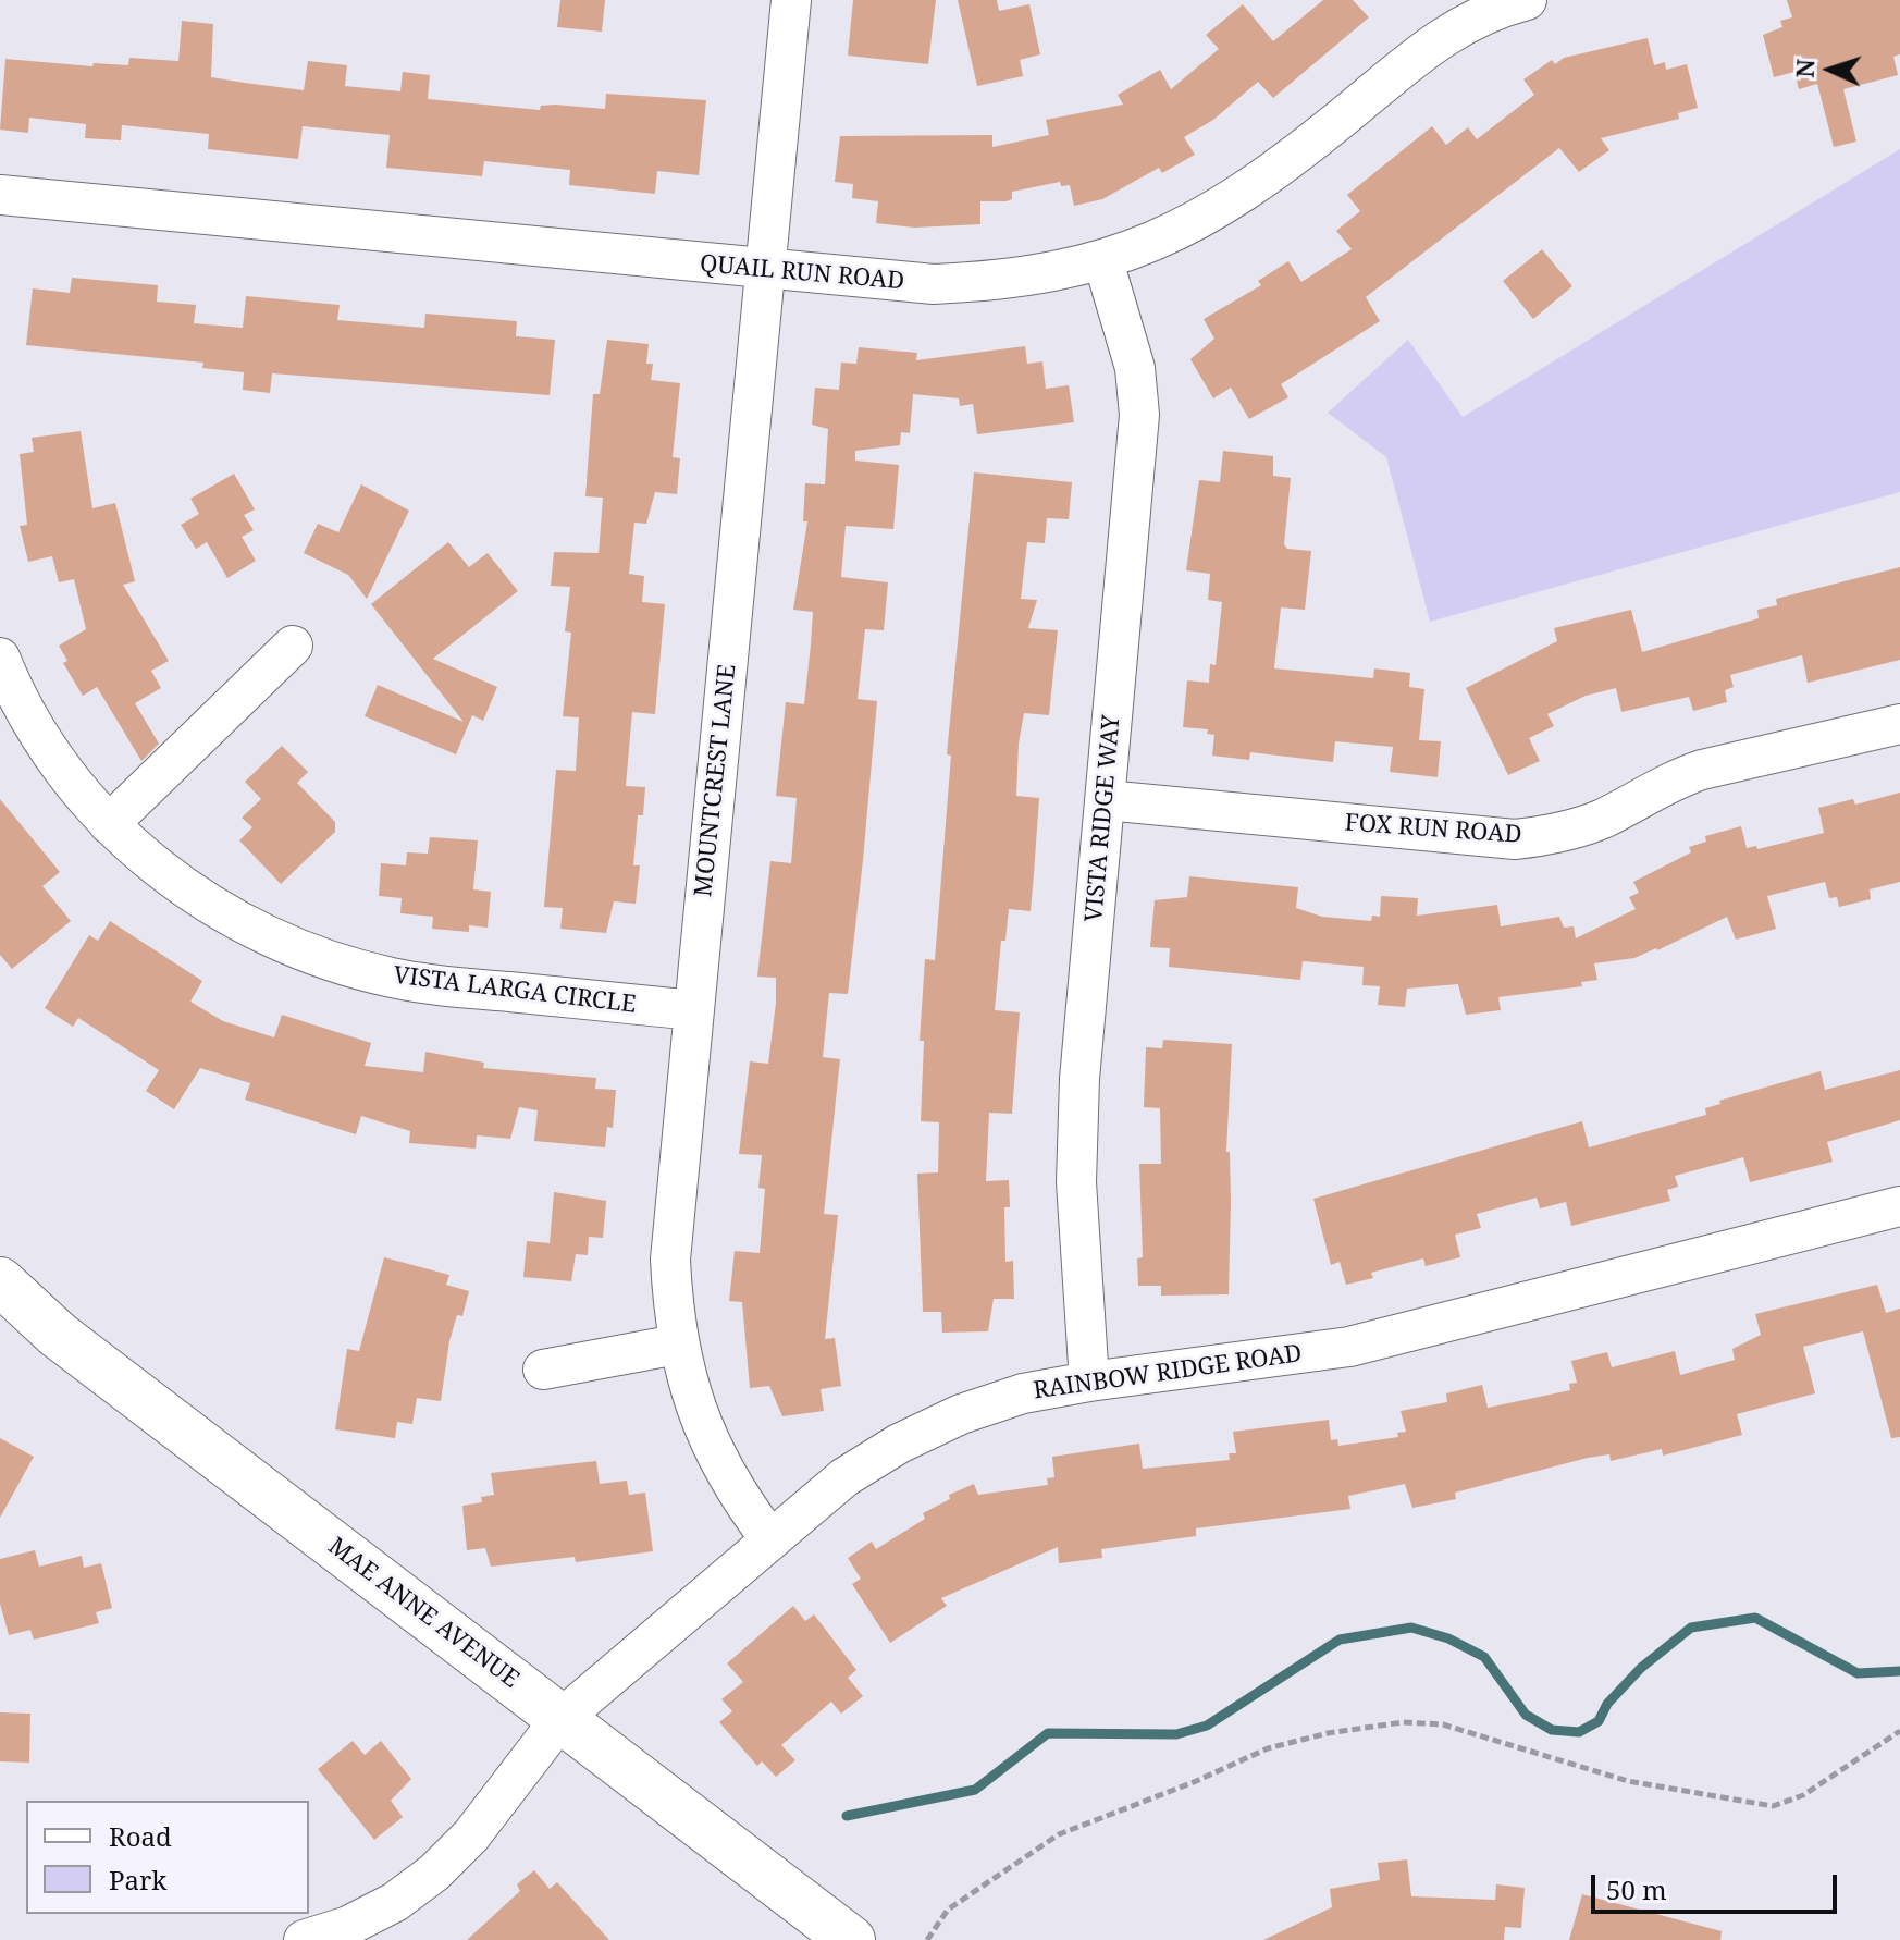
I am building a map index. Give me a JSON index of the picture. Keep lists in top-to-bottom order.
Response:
{
  "streets": {
    "main road": ["MAE ANNE AVENUE"],
    "street": [
      "QUAIL RUN ROAD",
      "MOUNTCREST LANE",
      "VISTA RIDGE WAY",
      "FOX RUN ROAD",
      "VISTA LARGA CIRCLE",
      "RAINBOW RIDGE ROAD"
    ]
  },
  "crossings": [
    ["QUAIL RUN ROAD", "MOUNTCREST LANE"],
    ["QUAIL RUN ROAD", "VISTA RIDGE WAY"],
    ["MOUNTCREST LANE", "VISTA LARGA CIRCLE"],
    ["MOUNTCREST LANE", "RAINBOW RIDGE ROAD"],
    ["VISTA RIDGE WAY", "FOX RUN ROAD"],
    ["VISTA RIDGE WAY", "RAINBOW RIDGE ROAD"],
    ["RAINBOW RIDGE ROAD", "MAE ANNE AVENUE"]
  ],
  "legend": ["Road", "Park"],
  "scale_bar": "50 m",
  "north": "left"
}
